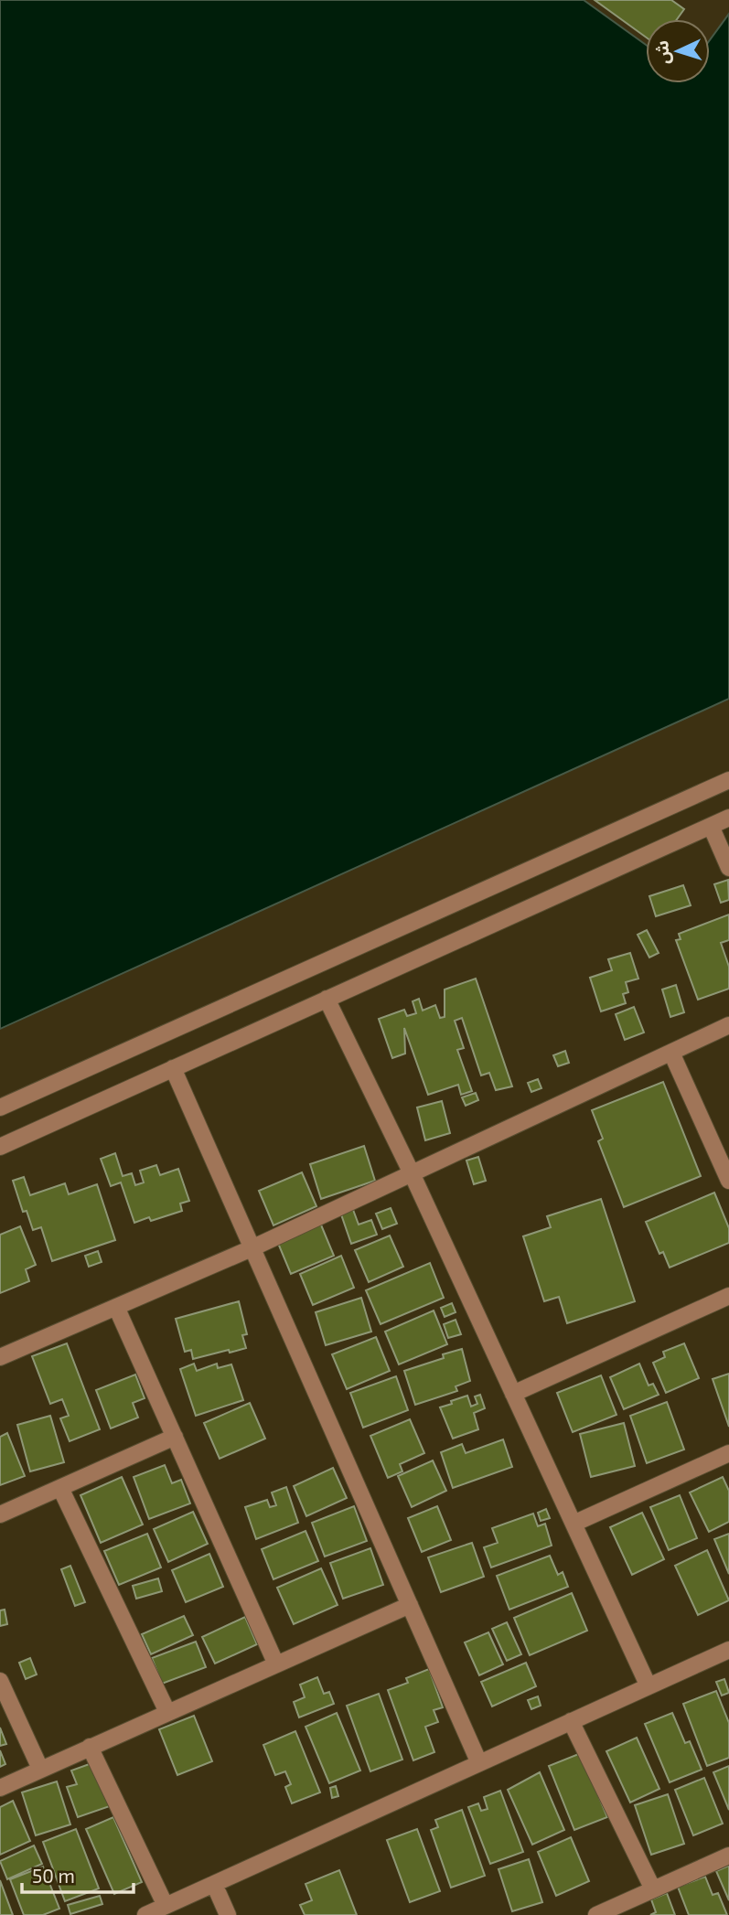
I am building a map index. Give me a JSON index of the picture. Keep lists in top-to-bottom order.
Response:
{
  "scale_bar": "50 m",
  "north": "left"
}
